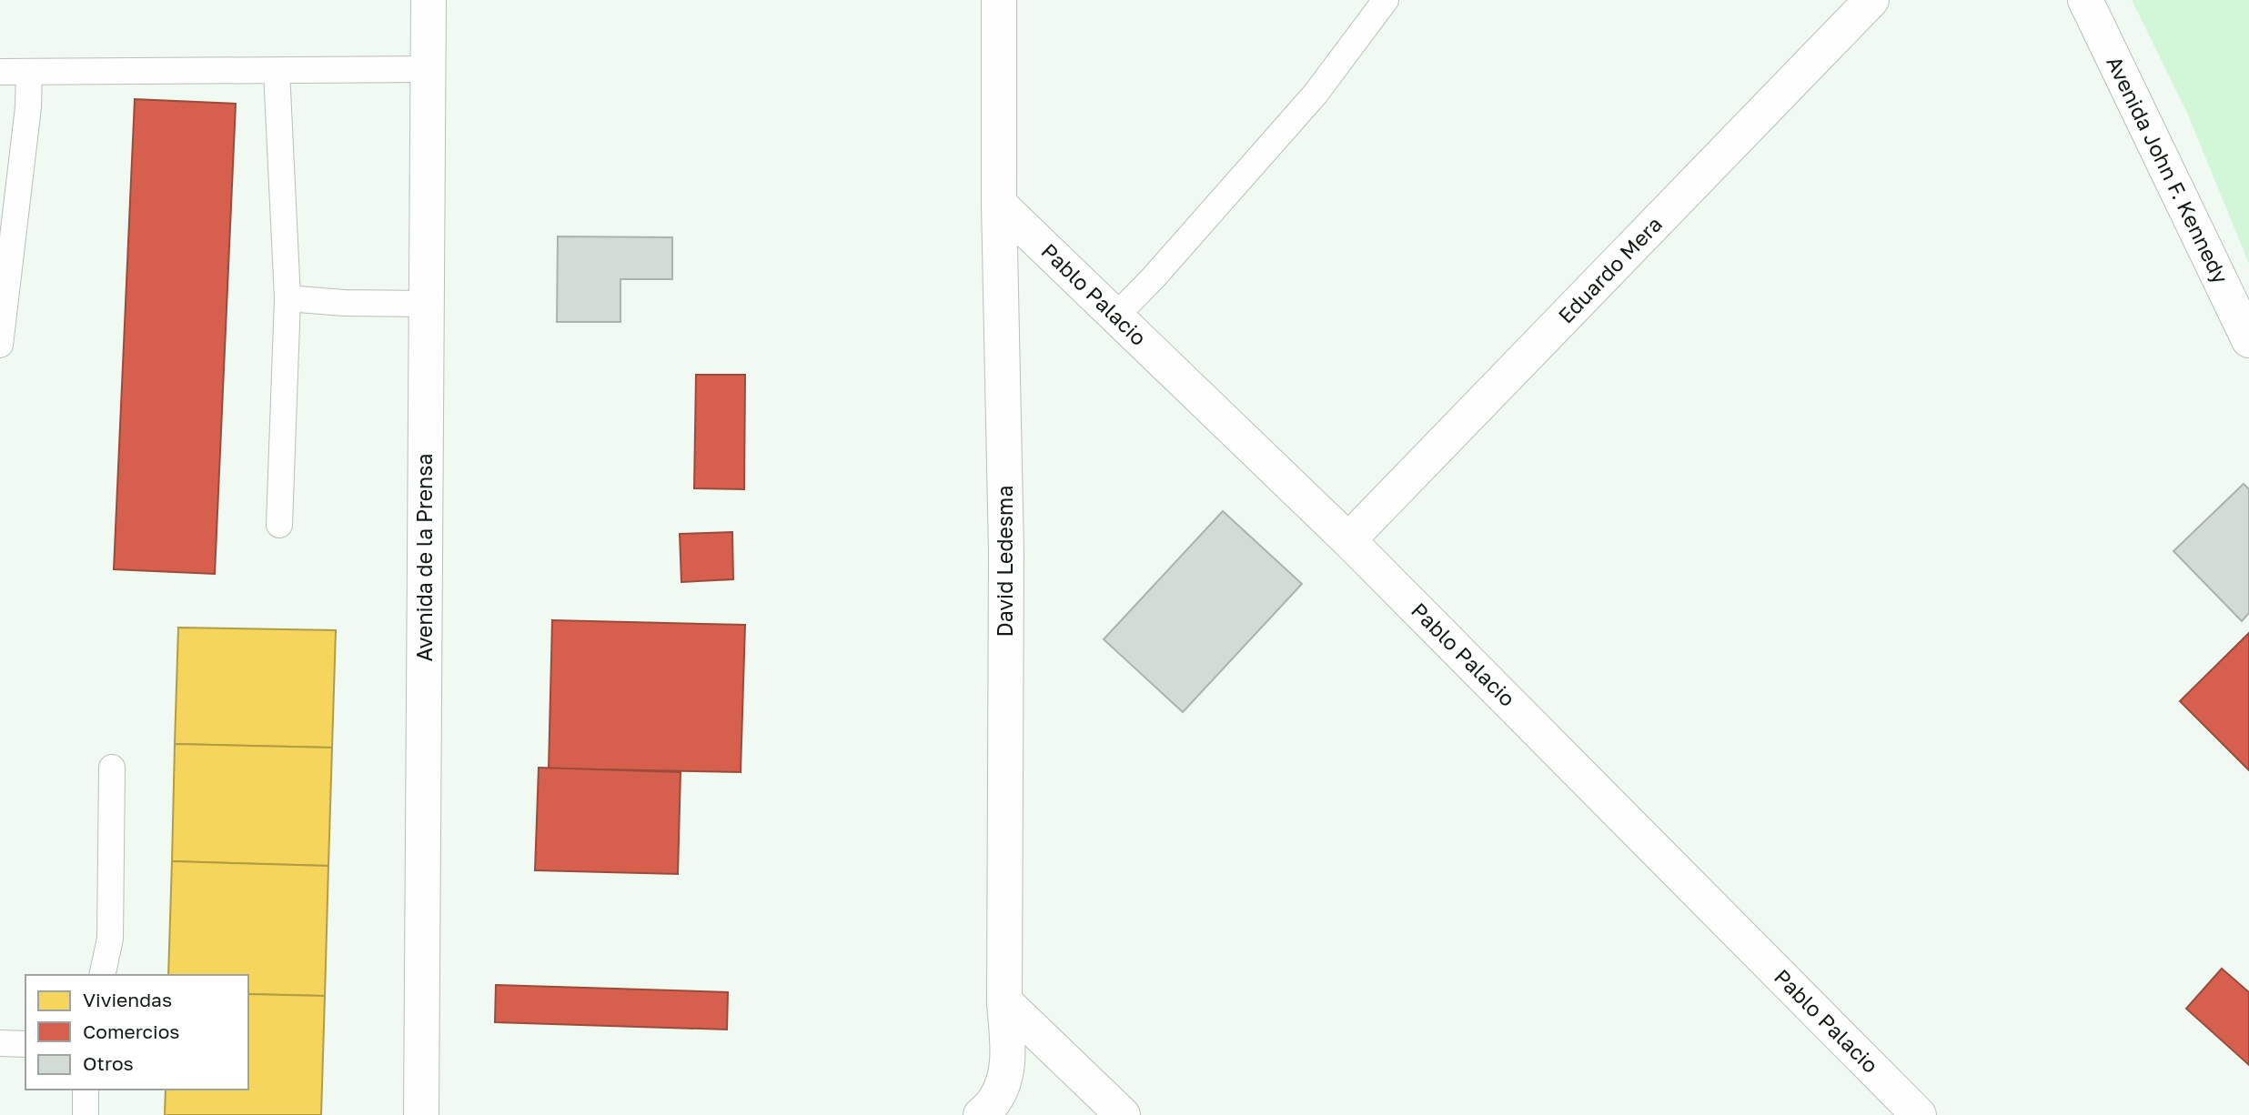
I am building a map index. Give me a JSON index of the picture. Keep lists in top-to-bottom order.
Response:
{
  "streets": {
    "street": [
      "Avenida John F. Kennedy",
      "Eduardo Mera",
      "Pablo Palacio",
      "Avenida de la Prensa",
      "David Ledesma"
    ]
  },
  "crossings": [
    ["Eduardo Mera", "Pablo Palacio"],
    ["Pablo Palacio", "David Ledesma"]
  ],
  "legend": ["Viviendas", "Comercios", "Otros"]
}
